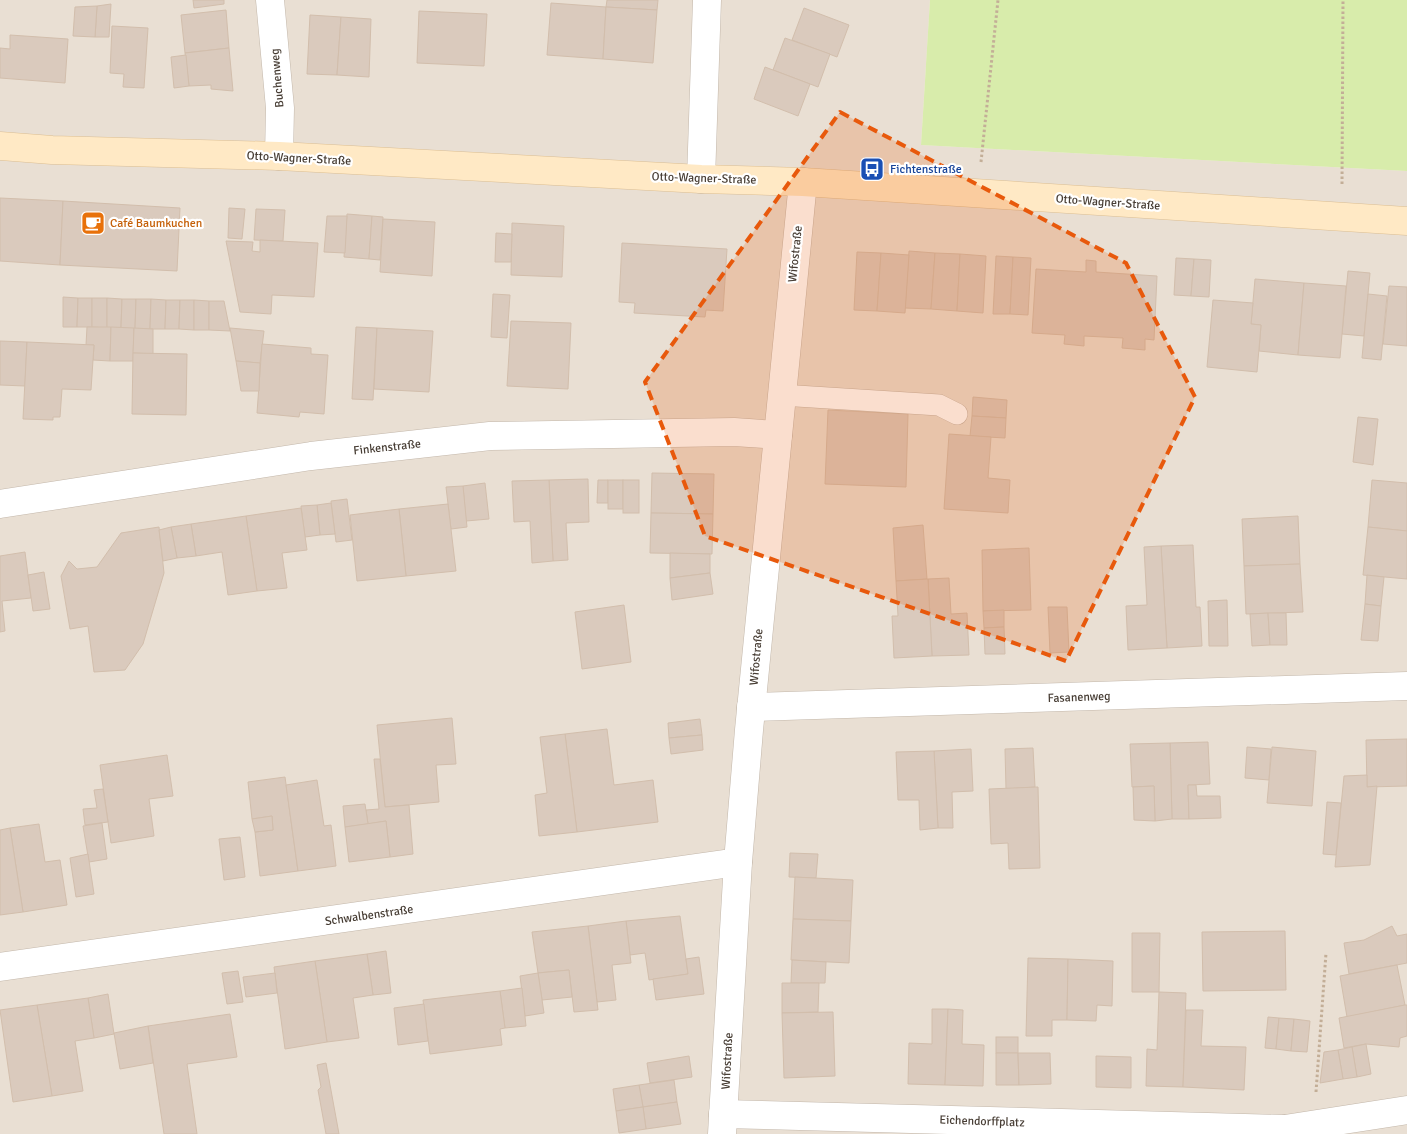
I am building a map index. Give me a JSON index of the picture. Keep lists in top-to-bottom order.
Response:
{
  "streets": {
    "street": [
      "Buchenweg",
      "Otto-Wagner-Straße",
      "Wifostraße",
      "Finkenstraße",
      "Fasanenweg",
      "Schwalbenstraße",
      "Eichendorffplatz"
    ]
  },
  "crossings": [
    ["Buchenweg", "Otto-Wagner-Straße"],
    ["Otto-Wagner-Straße", "Wifostraße"],
    ["Wifostraße", "Finkenstraße"],
    ["Wifostraße", "Fasanenweg"],
    ["Wifostraße", "Schwalbenstraße"],
    ["Wifostraße", "Eichendorffplatz"]
  ],
  "places": {
    "bus stop": ["Fichtenstraße"],
    "cafe": ["Café Baumkuchen"]
  }
}
